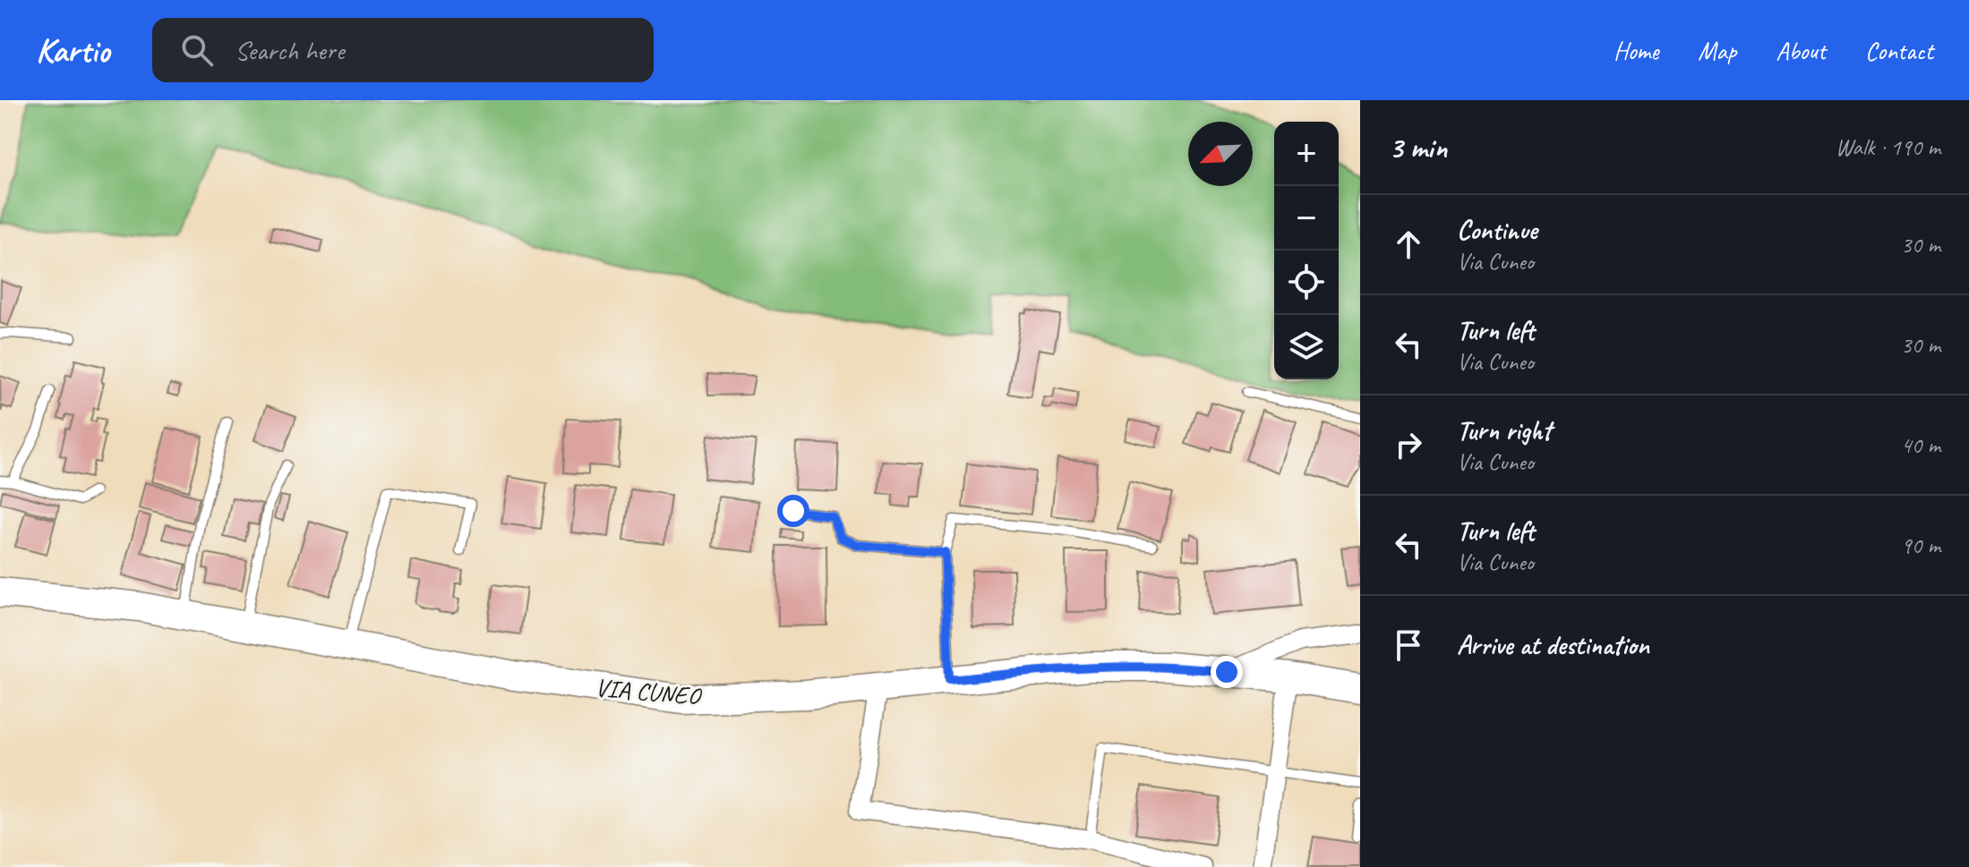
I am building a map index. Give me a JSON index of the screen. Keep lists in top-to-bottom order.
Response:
{
  "streets": {
    "main road": ["VIA CUNEO"]
  },
  "north": "bottom left",
  "page": {
    "header": "Kartio",
    "search": "Search here",
    "nav": [
      "Home",
      "Map",
      "About",
      "Contact"
    ],
    "heading": ["3 min", "Walk · 190 m"],
    "map_buttons": ["+", "−"],
    "list": [
      ["Continue", "Via Cuneo", "30 m"],
      ["Turn left", "Via Cuneo", "30 m"],
      ["Turn right", "Via Cuneo", "40 m"],
      ["Turn left", "Via Cuneo", "90 m"],
      "Arrive at destination"
    ]
  }
}
